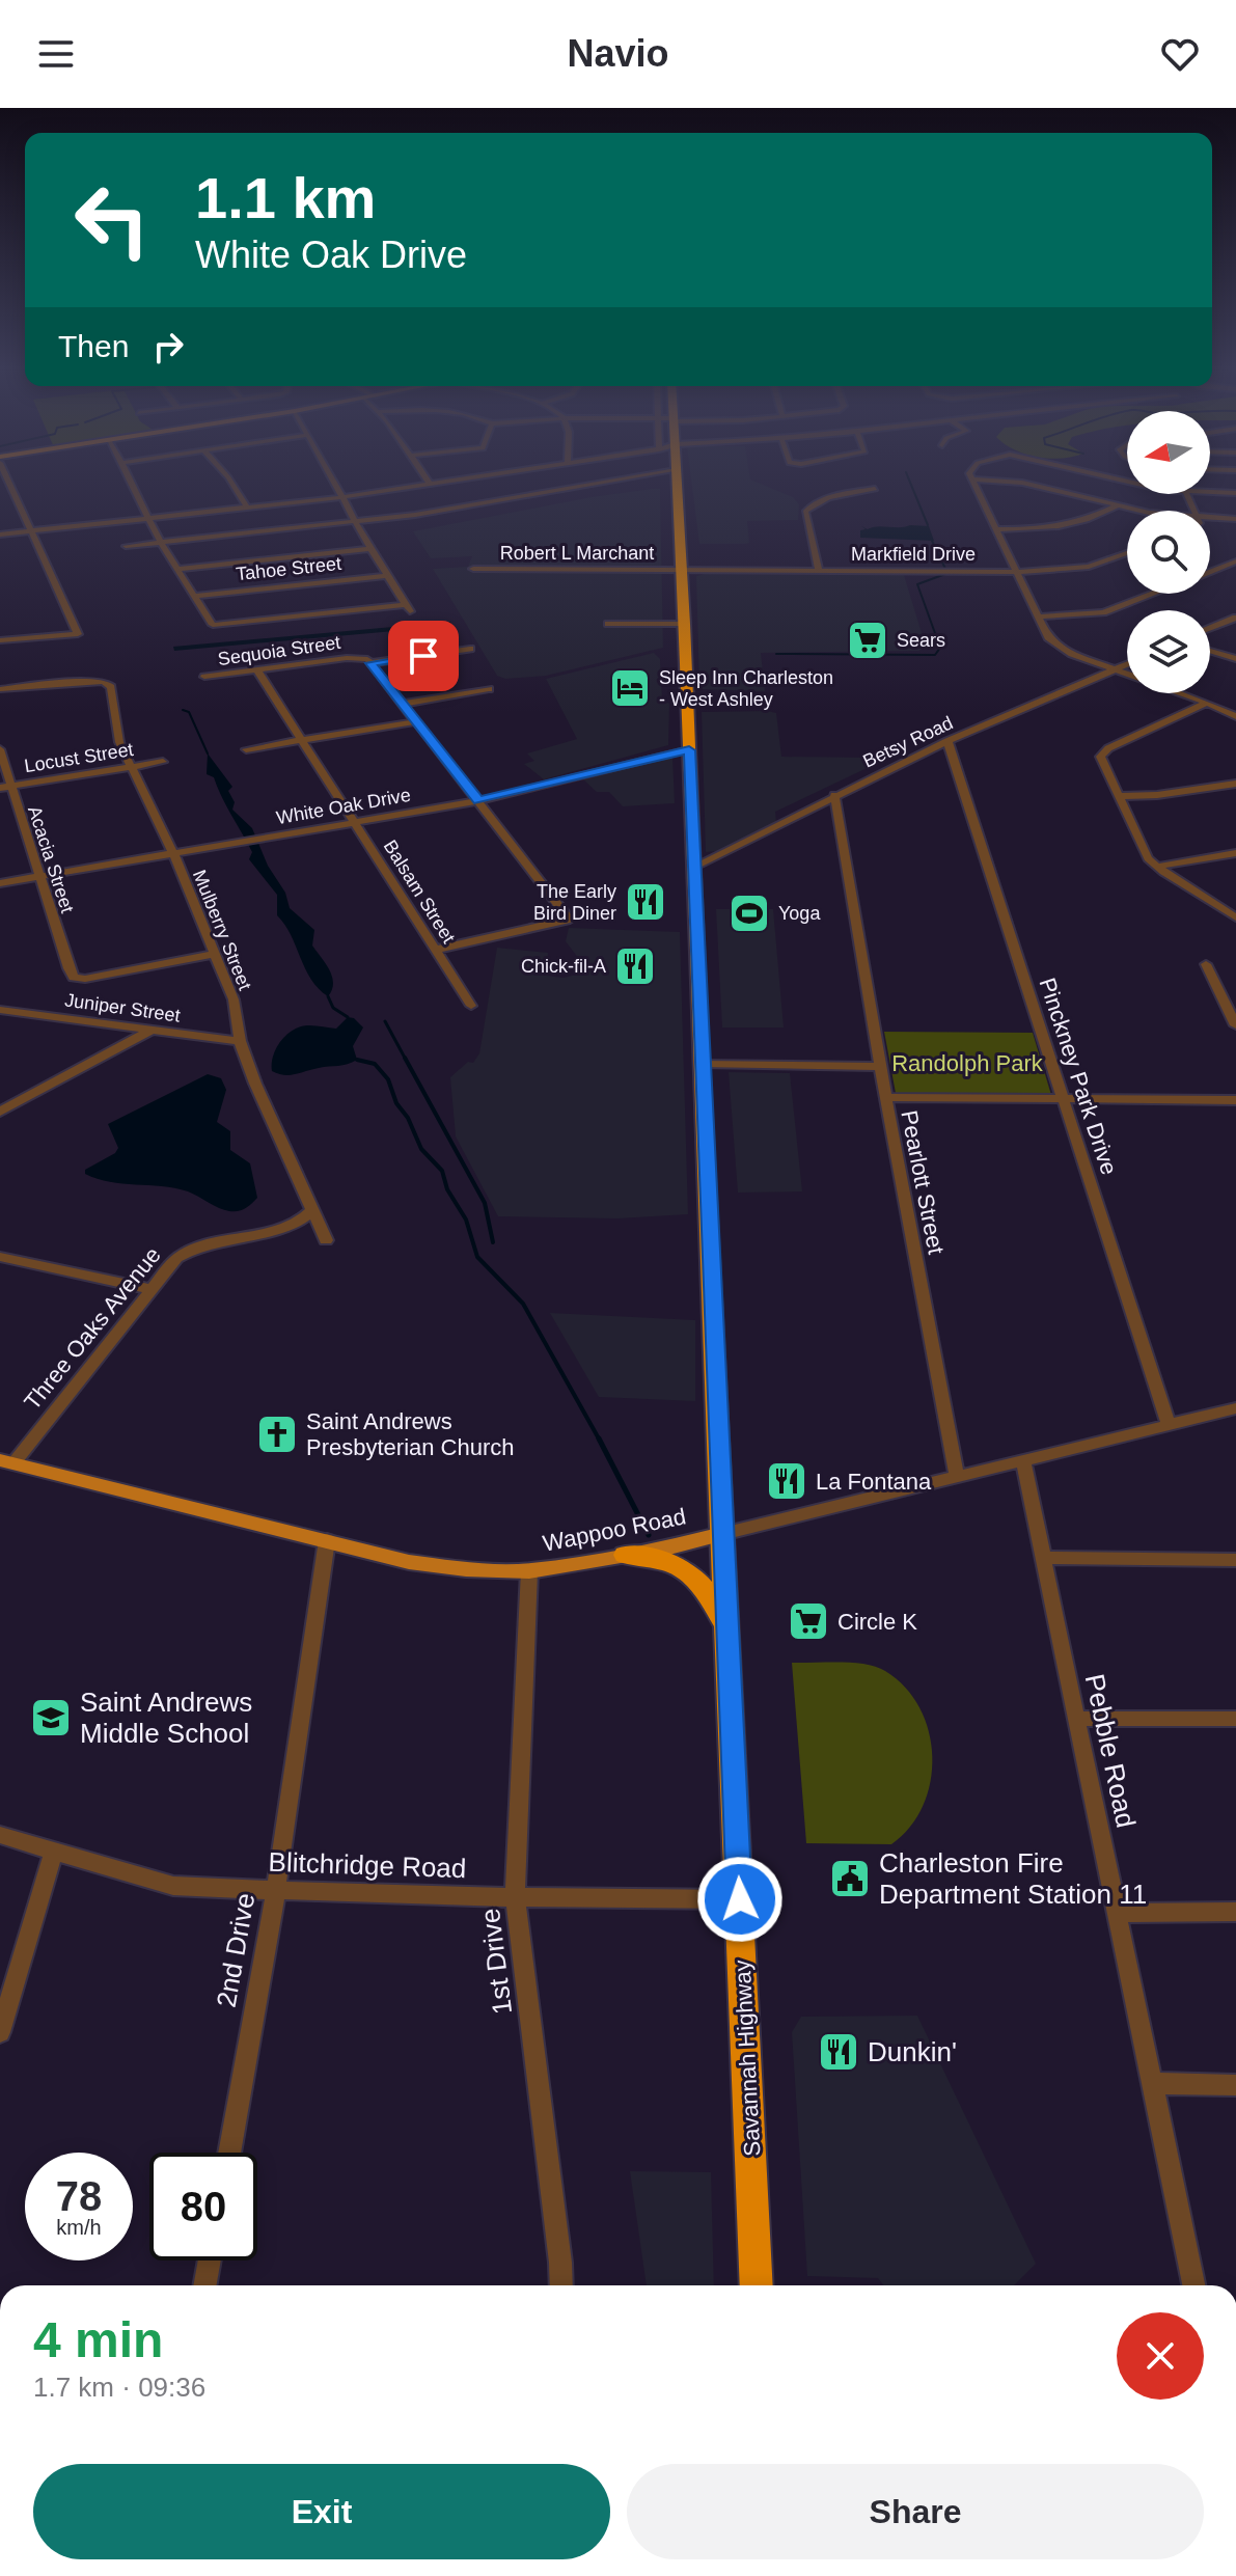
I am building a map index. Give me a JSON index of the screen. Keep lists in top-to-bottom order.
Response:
{
  "streets": {
    "highway": ["Savannah Highway"],
    "main road": ["Wappoo Road"],
    "street": [
      "Robert L Marchant",
      "Markfield Drive",
      "Tahoe Street",
      "Sequoia Street",
      "Betsy Road",
      "Locust Street",
      "White Oak Drive",
      "Acacia Street",
      "Balsam Street",
      "Mulberry Street",
      "Juniper Street",
      "Pinckney Park Drive",
      "Pearlott Street",
      "Three Oaks Avenue",
      "Pebble Road",
      "Blitchridge Road",
      "2nd Drive",
      "1st Drive"
    ]
  },
  "crossings": [
    ["Robert L Marchant", "Markfield Drive"],
    ["Robert L Marchant", "Savannah Highway"],
    ["Markfield Drive", "Savannah Highway"],
    ["Sequoia Street", "Balsam Street"],
    ["Betsy Road", "Pinckney Park Drive"],
    ["Betsy Road", "Pearlott Street"],
    ["Betsy Road", "Savannah Highway"],
    ["Locust Street", "Acacia Street"],
    ["Locust Street", "Mulberry Street"],
    ["White Oak Drive", "Acacia Street"],
    ["White Oak Drive", "Balsam Street"],
    ["White Oak Drive", "Mulberry Street"],
    ["White Oak Drive", "Savannah Highway"],
    ["Acacia Street", "Mulberry Street"],
    ["Mulberry Street", "Juniper Street"],
    ["Mulberry Street", "Three Oaks Avenue"],
    ["Pinckney Park Drive", "Wappoo Road"],
    ["Pearlott Street", "Wappoo Road"],
    ["Three Oaks Avenue", "Wappoo Road"],
    ["Wappoo Road", "Pebble Road"],
    ["Wappoo Road", "2nd Drive"],
    ["Wappoo Road", "1st Drive"],
    ["Wappoo Road", "Savannah Highway"],
    ["Blitchridge Road", "2nd Drive"],
    ["Blitchridge Road", "1st Drive"],
    ["Blitchridge Road", "Savannah Highway"]
  ],
  "parks": ["Randolph Park"],
  "places": {
    "supermarket": ["Sears", "Circle K"],
    "hotel": ["Sleep Inn Charleston - West Ashley"],
    "restaurant": [
      "The Early Bird Diner",
      "Chick-fil-A",
      "La Fontana",
      "Dunkin'"
    ],
    "sports": ["Yoga"],
    "church": ["Saint Andrews Presbyterian Church"],
    "school or university": ["Saint Andrews Middle School"],
    "public building": ["Charleston Fire Department Station 11"]
  },
  "north": "left",
  "page": {
    "header": "Navio",
    "turn": ["1.1 km", "White Oak Drive"],
    "then": "Then",
    "speed": "78 km/h",
    "limit": "80",
    "heading": ["4 min", "1.7 km · 09:36"],
    "buttons": ["Exit", "Share"]
  }
}
